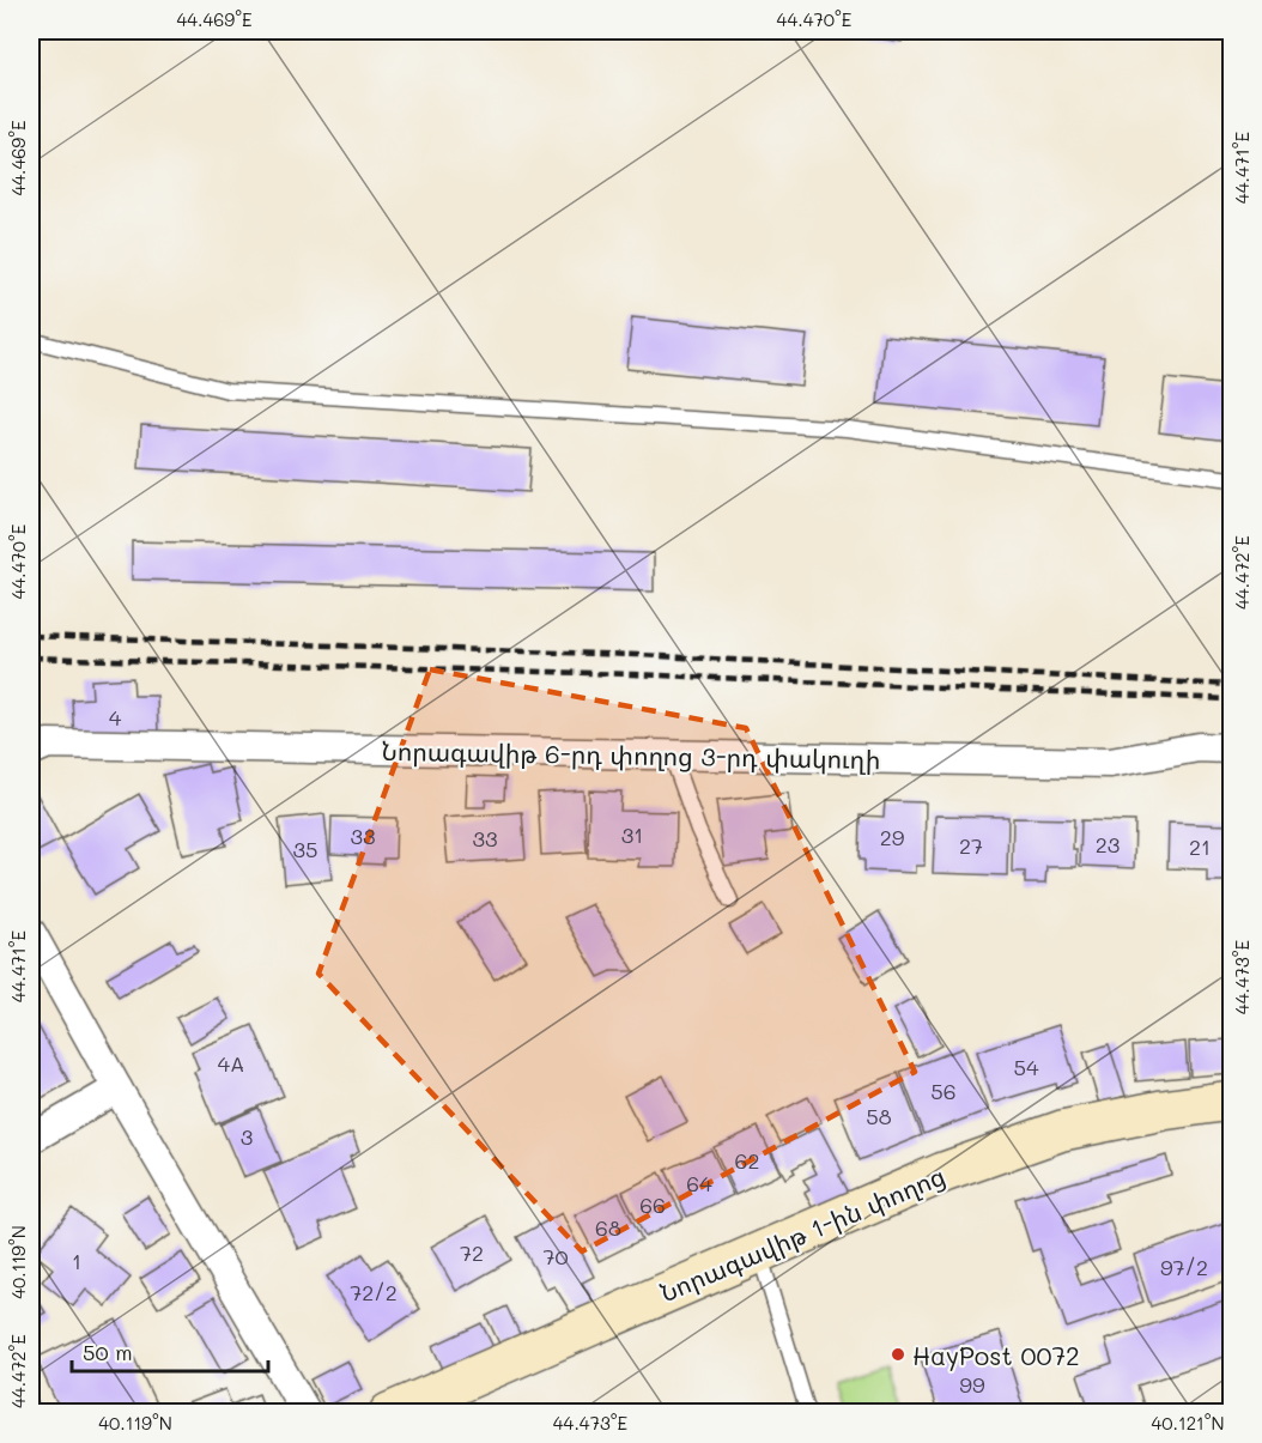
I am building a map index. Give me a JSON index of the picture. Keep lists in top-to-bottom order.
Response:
{
  "streets": {
    "main road": ["Նորագավիթ 1-ին փողոց"],
    "street": ["Նորագավիթ 6-րդ փողոց 3-րդ փակուղի"]
  },
  "places": ["HayPost 0072"],
  "house_numbers": [
    "4",
    "31",
    "33",
    "29",
    "33",
    "23",
    "27",
    "21",
    "35",
    "4A",
    "54",
    "56",
    "58",
    "3",
    "62",
    "64",
    "66",
    "68",
    "72",
    "70",
    "1",
    "97/2",
    "72/2",
    "99"
  ],
  "scale_bar": "50 m",
  "coordinates": [
    "44.469°E",
    "44.470°E",
    "44.471°E",
    "44.472°E",
    "44.473°E",
    "40.119°N",
    "40.121°N"
  ]
}
